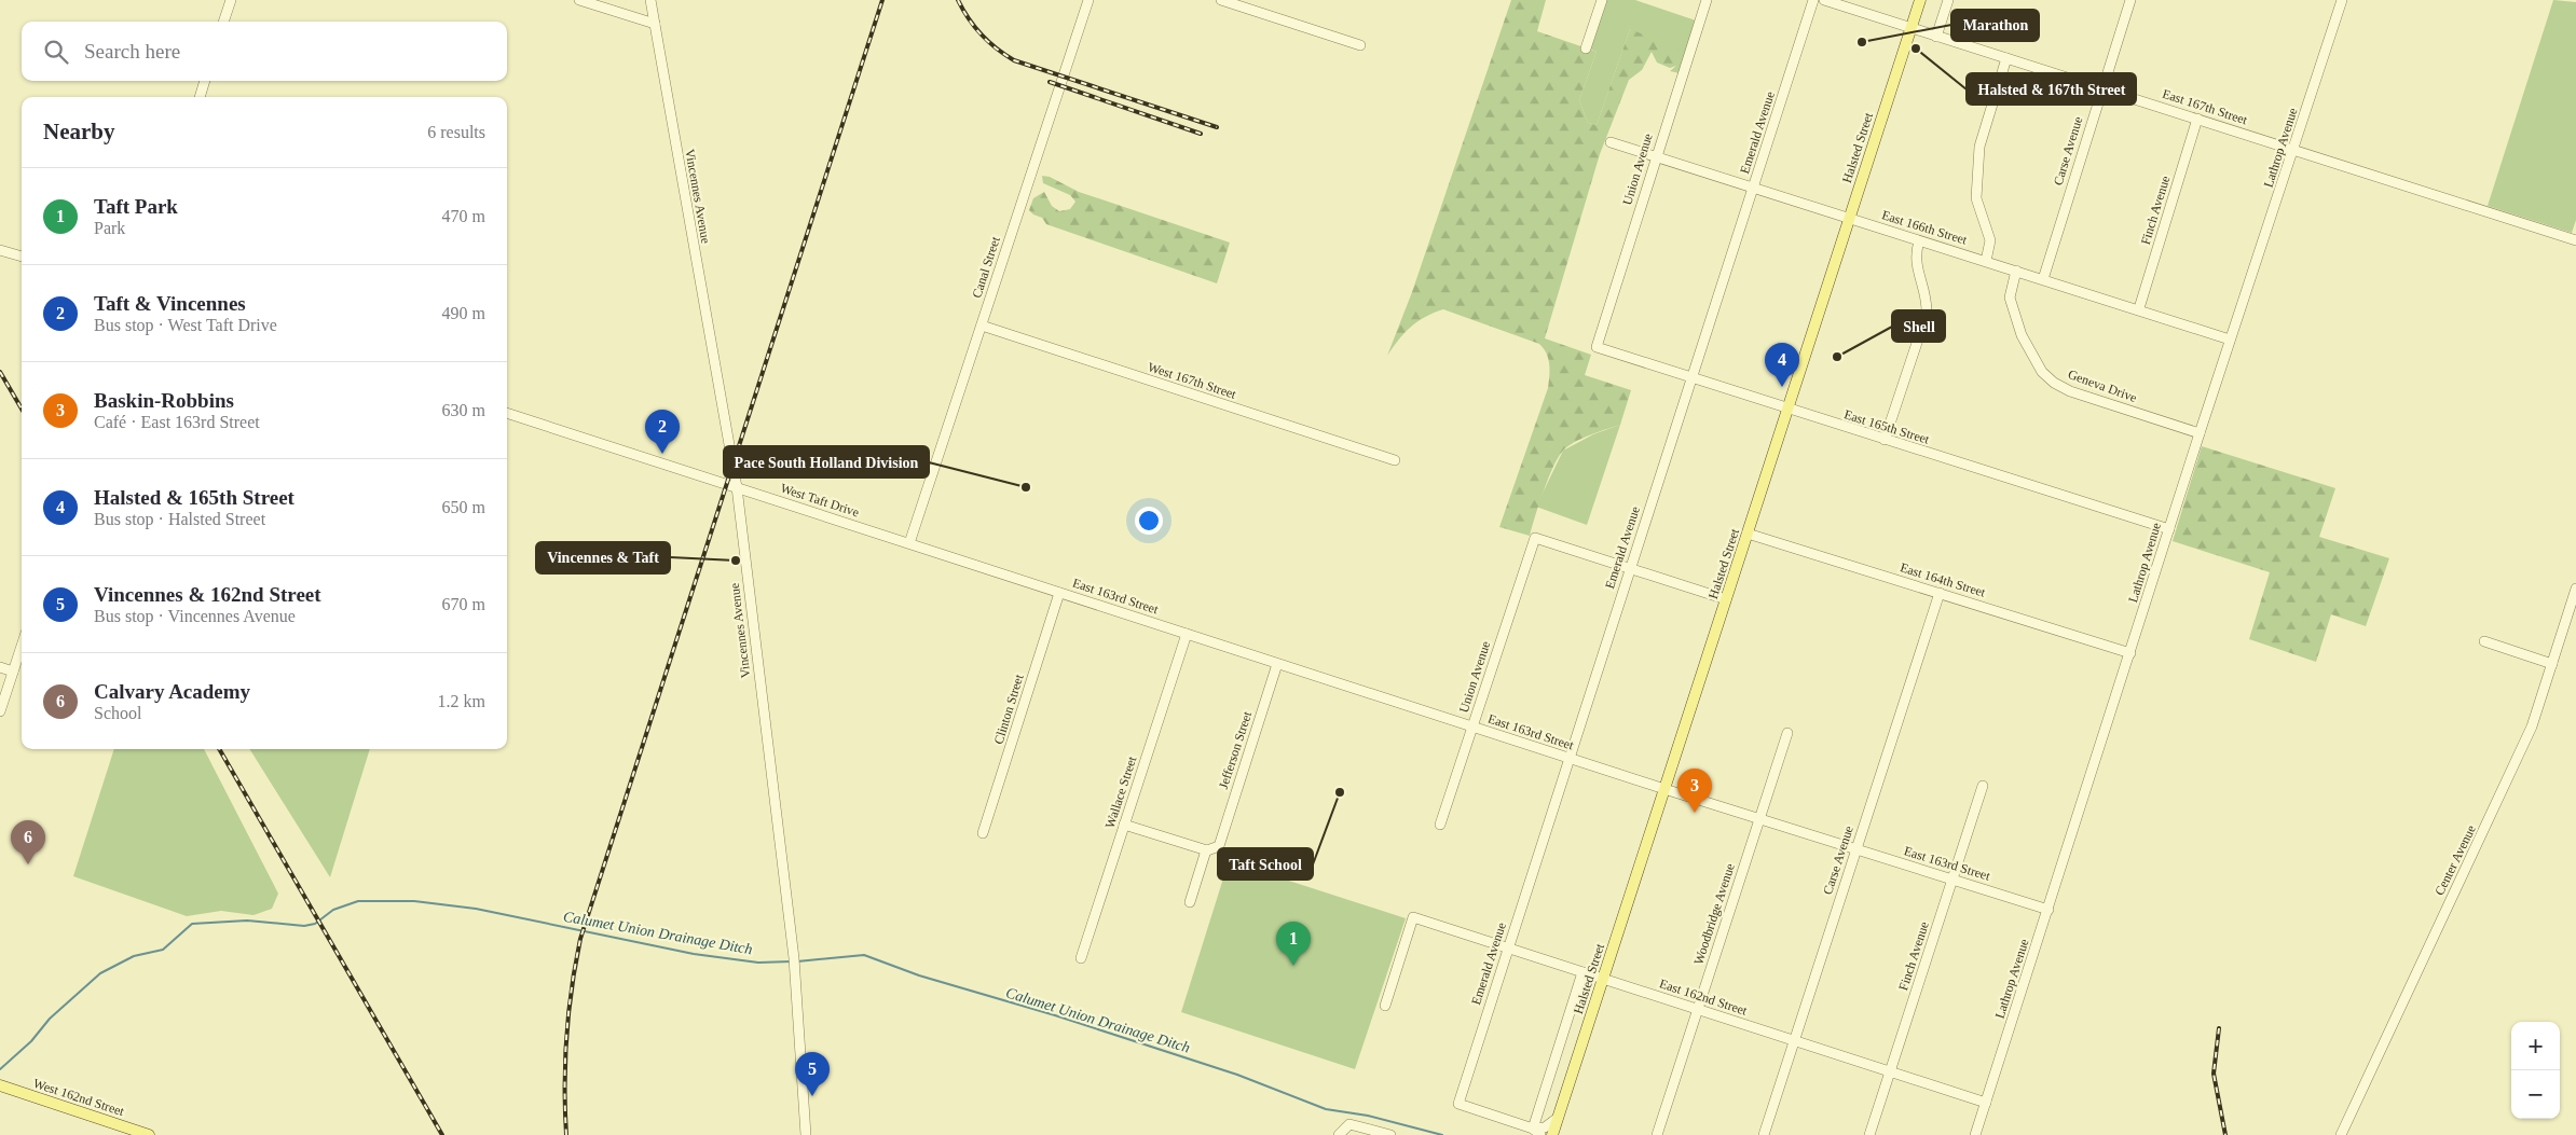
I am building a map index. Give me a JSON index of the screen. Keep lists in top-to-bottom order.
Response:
{
  "streets": {
    "main road": ["Halsted Street", "West 162nd Street"],
    "street": [
      "East 167th Street",
      "Emerald Avenue",
      "Lathrop Avenue",
      "Carse Avenue",
      "Union Avenue",
      "Vincennes Avenue",
      "Finch Avenue",
      "East 166th Street",
      "Canal Street",
      "West 167th Street",
      "Geneva Drive",
      "East 165th Street",
      "West Taft Drive",
      "East 164th Street",
      "East 163rd Street",
      "Clinton Street",
      "Jefferson Street",
      "Wallace Street",
      "Center Avenue",
      "Woodbridge Avenue",
      "East 162nd Street"
    ]
  },
  "crossings": [
    ["East 167th Street", "Halsted Street"],
    ["East 167th Street", "Lathrop Avenue"],
    ["East 167th Street", "Carse Avenue"],
    ["East 167th Street", "Finch Avenue"],
    ["Emerald Avenue", "Halsted Street"],
    ["Emerald Avenue", "Union Avenue"],
    ["Emerald Avenue", "East 166th Street"],
    ["Emerald Avenue", "East 165th Street"],
    ["Emerald Avenue", "East 163rd Street"],
    ["Emerald Avenue", "East 162nd Street"],
    ["Halsted Street", "East 166th Street"],
    ["Halsted Street", "East 165th Street"],
    ["Halsted Street", "East 164th Street"],
    ["Halsted Street", "East 163rd Street"],
    ["Halsted Street", "East 162nd Street"],
    ["Lathrop Avenue", "East 166th Street"],
    ["Lathrop Avenue", "Geneva Drive"],
    ["Lathrop Avenue", "East 165th Street"],
    ["Lathrop Avenue", "East 164th Street"],
    ["Lathrop Avenue", "East 163rd Street"],
    ["Lathrop Avenue", "East 162nd Street"],
    ["Carse Avenue", "East 166th Street"],
    ["Carse Avenue", "East 164th Street"],
    ["Carse Avenue", "East 163rd Street"],
    ["Carse Avenue", "East 162nd Street"],
    ["Union Avenue", "East 166th Street"],
    ["Union Avenue", "East 165th Street"],
    ["Union Avenue", "East 163rd Street"],
    ["Vincennes Avenue", "West Taft Drive"],
    ["Finch Avenue", "East 166th Street"],
    ["Finch Avenue", "East 163rd Street"],
    ["Finch Avenue", "East 162nd Street"],
    ["East 166th Street", "Geneva Drive"],
    ["Canal Street", "West 167th Street"],
    ["Canal Street", "West Taft Drive"],
    ["West Taft Drive", "East 163rd Street"],
    ["East 163rd Street", "Clinton Street"],
    ["East 163rd Street", "Jefferson Street"],
    ["East 163rd Street", "Wallace Street"],
    ["East 163rd Street", "Woodbridge Avenue"],
    ["Woodbridge Avenue", "East 162nd Street"]
  ],
  "water": ["Calumet Union Drainage Ditch"],
  "places": [
    "Marathon",
    "Halsted & 167th Street",
    "Shell",
    "Pace South Holland Division",
    "Vincennes & Taft",
    "Taft School"
  ],
  "page": {
    "search": "Search here",
    "heading": ["Nearby", "6 results"],
    "list": [
      {
        "mark": "1",
        "name": "Taft Park",
        "note": "Park",
        "value": "470 m"
      },
      {
        "mark": "2",
        "name": "Taft & Vincennes",
        "note": "Bus stop · West Taft Drive",
        "value": "490 m"
      },
      {
        "mark": "3",
        "name": "Baskin-Robbins",
        "note": "Café · East 163rd Street",
        "value": "630 m"
      },
      {
        "mark": "4",
        "name": "Halsted & 165th Street",
        "note": "Bus stop · Halsted Street",
        "value": "650 m"
      },
      {
        "mark": "5",
        "name": "Vincennes & 162nd Street",
        "note": "Bus stop · Vincennes Avenue",
        "value": "670 m"
      },
      {
        "mark": "6",
        "name": "Calvary Academy",
        "note": "School",
        "value": "1.2 km"
      }
    ],
    "pins": [
      "4",
      "2",
      "3",
      "6",
      "1",
      "5"
    ],
    "map_buttons": ["+", "−"]
  }
}
